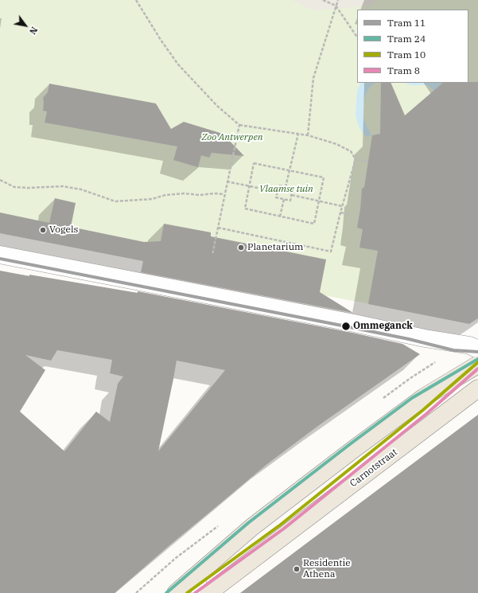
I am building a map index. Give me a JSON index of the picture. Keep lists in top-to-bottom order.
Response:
{
  "streets": {
    "main road": ["Carnotstraat"]
  },
  "parks": ["Zoo Antwerpen", "Vlaamse tuin"],
  "places": [
    "Vogels",
    "Planetarium",
    "Ommeganck",
    "Residentie Athena"
  ],
  "lines": [
    "tram line 11",
    "tram line 24",
    "tram line 10",
    "tram line 8"
  ],
  "legend": [
    "Tram 11",
    "Tram 24",
    "Tram 10",
    "Tram 8"
  ],
  "north": "bottom right"
}
